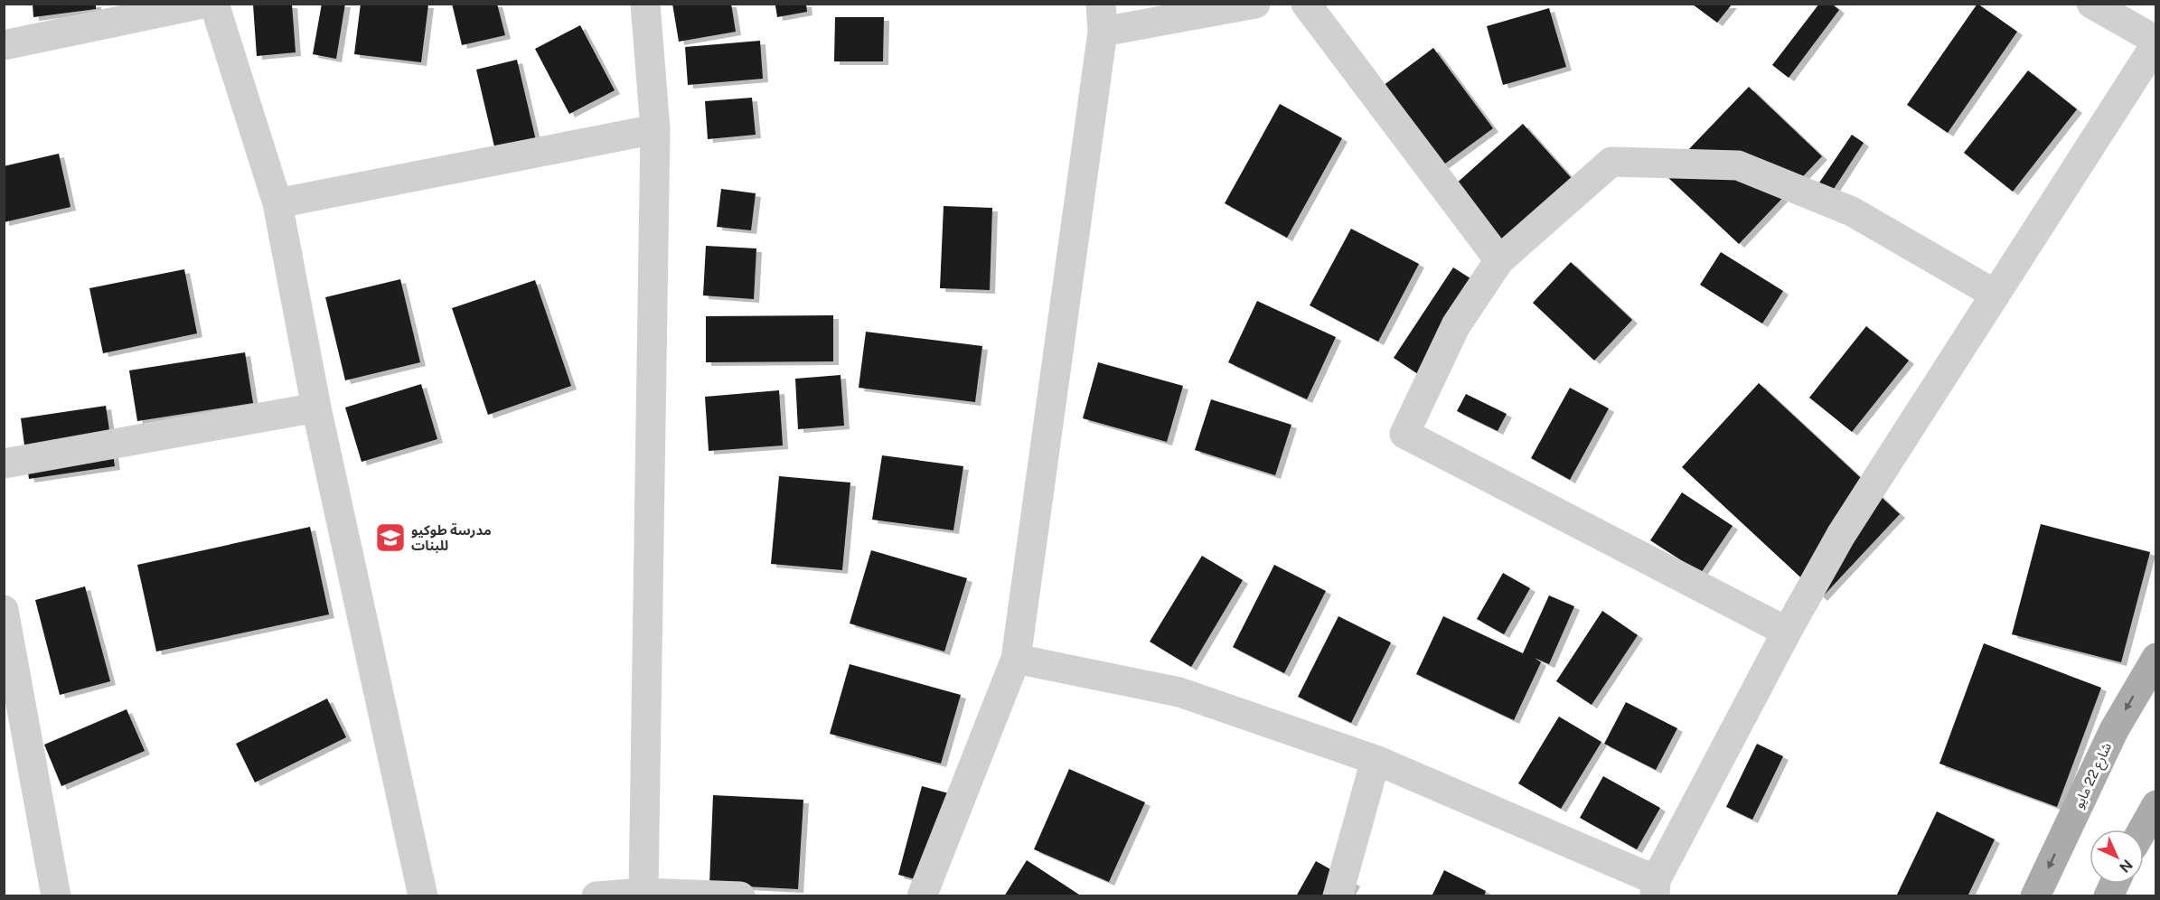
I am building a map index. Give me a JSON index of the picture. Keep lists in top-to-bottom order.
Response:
{
  "streets": {
    "main road": ["شارع 22 مايو"]
  },
  "one_way": ["شارع 22 مايو"],
  "places": {
    "school or university": ["مدرسة طوكيو للبنات"]
  },
  "north": "bottom right"
}
